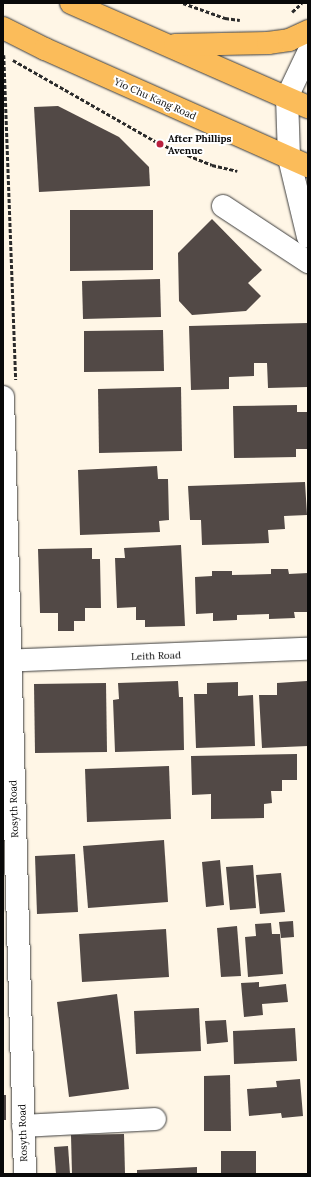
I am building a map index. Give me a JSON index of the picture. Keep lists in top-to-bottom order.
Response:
{
  "streets": {
    "main road": ["Yio Chu Kang Road"],
    "street": ["Leith Road", "Rosyth Road"]
  },
  "crossings": [
    ["Leith Road", "Rosyth Road"]
  ],
  "places": ["After Phillips Avenue"]
}
